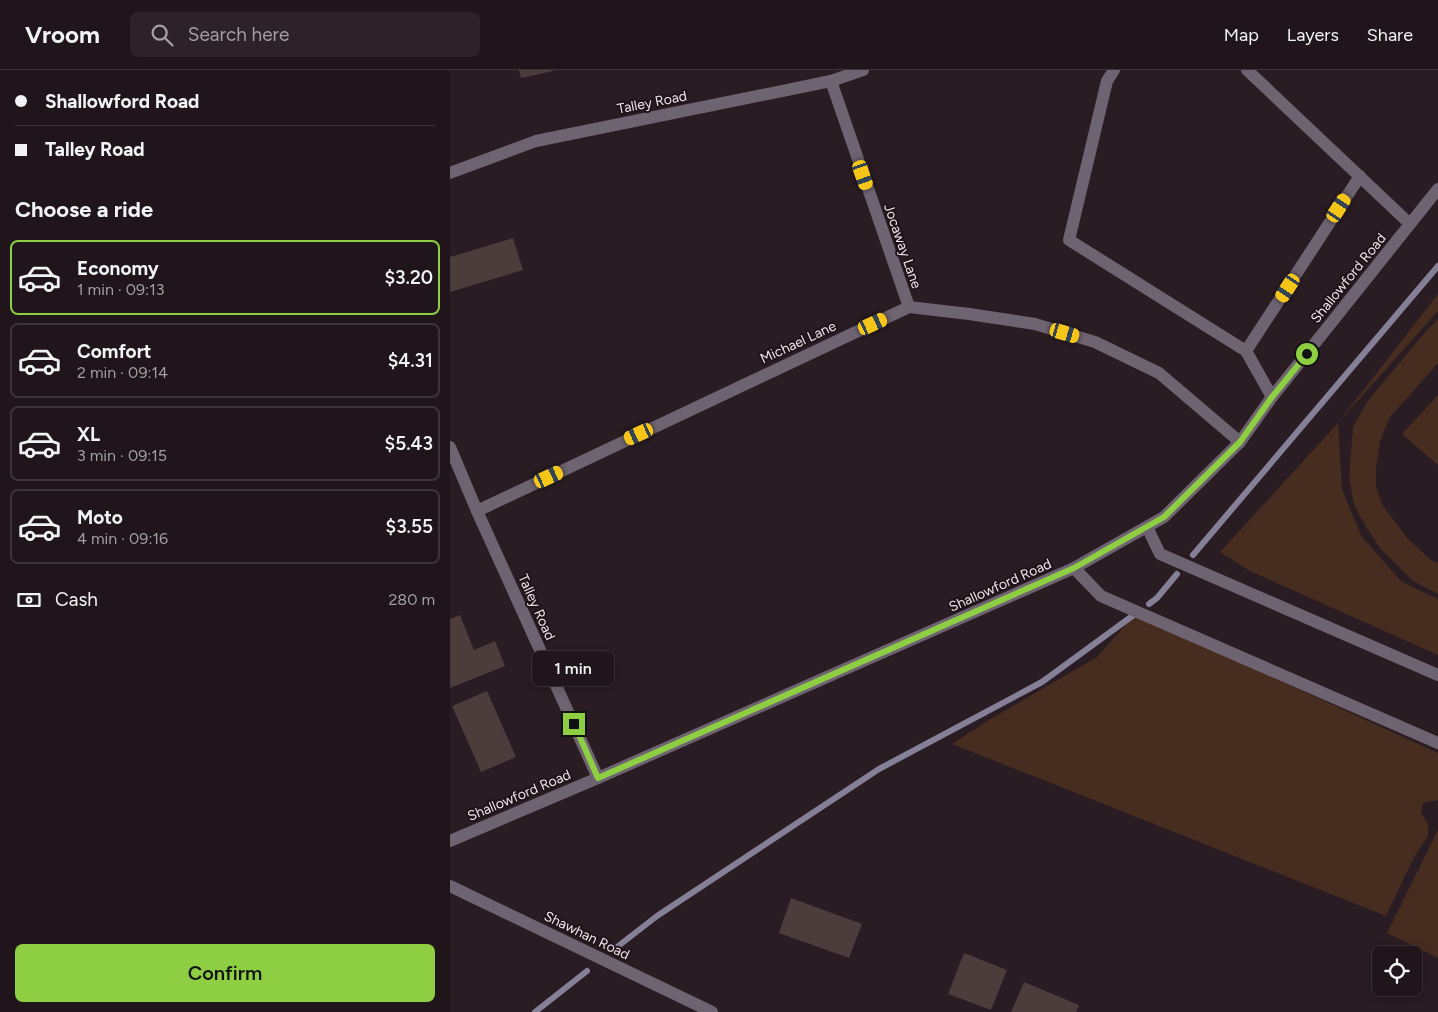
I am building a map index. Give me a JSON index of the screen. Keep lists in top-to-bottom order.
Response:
{
  "streets": {
    "street": [
      "Talley Road",
      "Jocaway Lane",
      "Shallowford Road",
      "Michael Lane",
      "Shawhan Road"
    ]
  },
  "crossings": [
    ["Talley Road", "Jocaway Lane"],
    ["Talley Road", "Shallowford Road"],
    ["Talley Road", "Michael Lane"],
    ["Jocaway Lane", "Michael Lane"]
  ],
  "page": {
    "header": "Vroom",
    "search": "Search here",
    "nav": ["Map", "Layers", "Share"],
    "banner": ["Shallowford Road", "Talley Road"],
    "heading": "Choose a ride",
    "list": [
      {
        "name": "Economy",
        "note": "1 min · 09:13",
        "value": "$3.20"
      },
      {
        "name": "Comfort",
        "note": "2 min · 09:14",
        "value": "$4.31"
      },
      {
        "name": "XL",
        "note": "3 min · 09:15",
        "value": "$5.43"
      },
      {
        "name": "Moto",
        "note": "4 min · 09:16",
        "value": "$3.55"
      }
    ],
    "pay": ["Cash", "280 m"],
    "bubble": "1 min",
    "buttons": "Confirm"
  }
}
